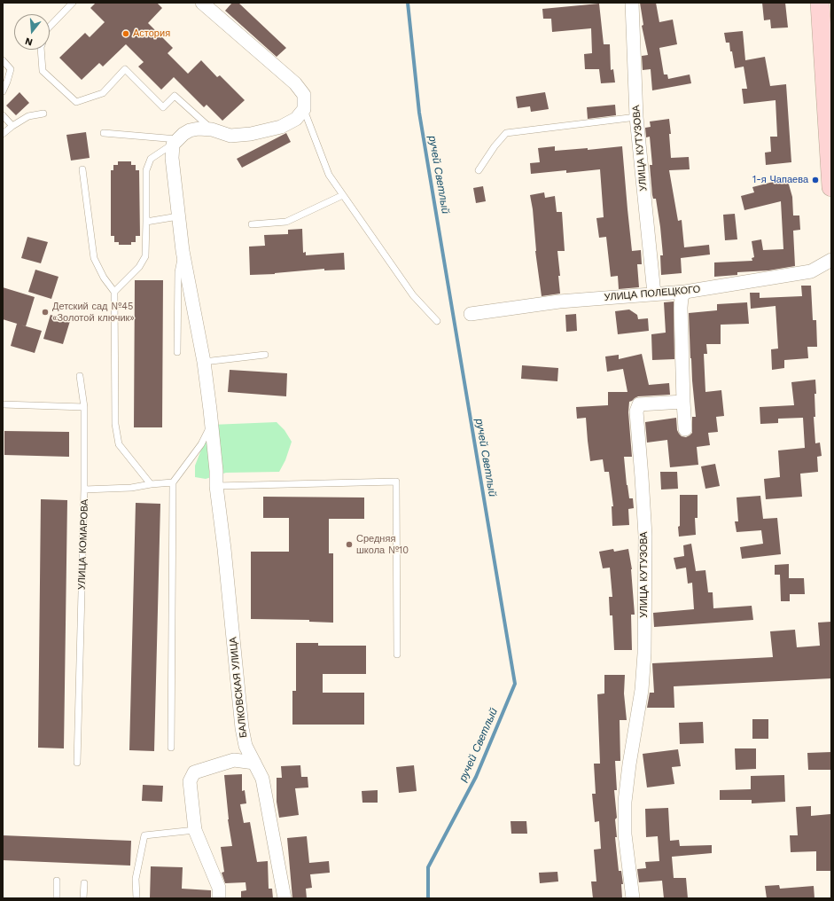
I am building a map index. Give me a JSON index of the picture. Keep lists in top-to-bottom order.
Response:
{
  "streets": {
    "street": ["УЛИЦА КУТУЗОВА", "УЛИЦА ПОЛЕЦКОГО", "БАЛКОВСКАЯ УЛИЦА"],
    "lane": ["УЛИЦА КОМАРОВА"]
  },
  "crossings": [
    ["УЛИЦА КУТУЗОВА", "УЛИЦА ПОЛЕЦКОГО"]
  ],
  "water": ["ручей Светлый"],
  "places": [
    "Астория",
    "1-я Чапаева",
    "Детский сад №45 «Золотой ключик»",
    "Средняя школа №10"
  ],
  "north": "bottom"
}
